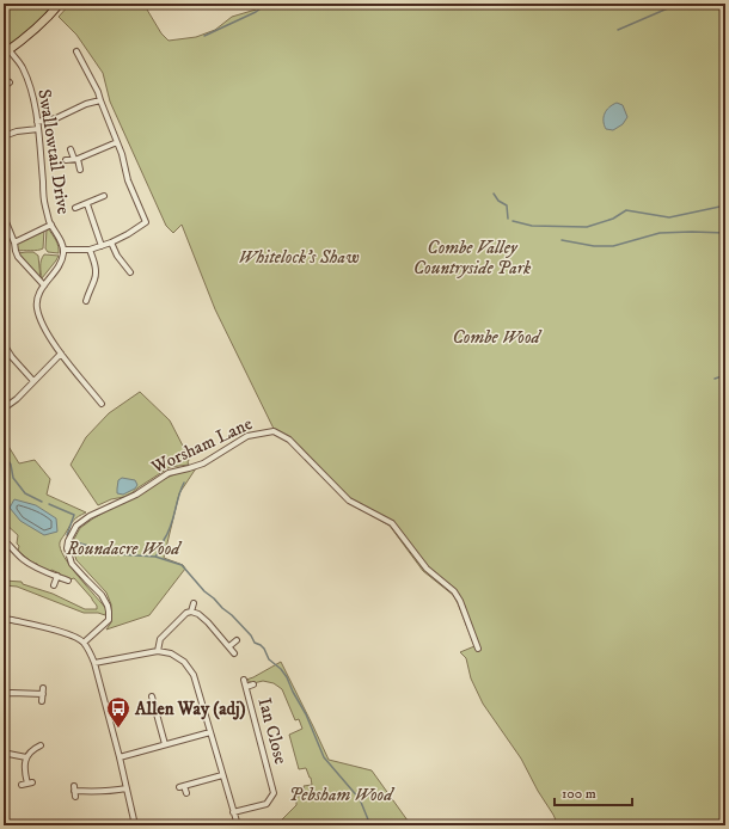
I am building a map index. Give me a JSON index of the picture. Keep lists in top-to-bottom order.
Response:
{
  "streets": {
    "street": ["Swallowtail Drive", "Worsham Lane", "Ian Close"]
  },
  "parks": [
    "Combe Valley Countryside Park",
    "Whitelock's Shaw",
    "Combe Wood",
    "Roundacre Wood",
    "Pebsham Wood"
  ],
  "places": {
    "bus stop": ["Allen Way (adj)"]
  },
  "scale_bar": "100 m"
}
